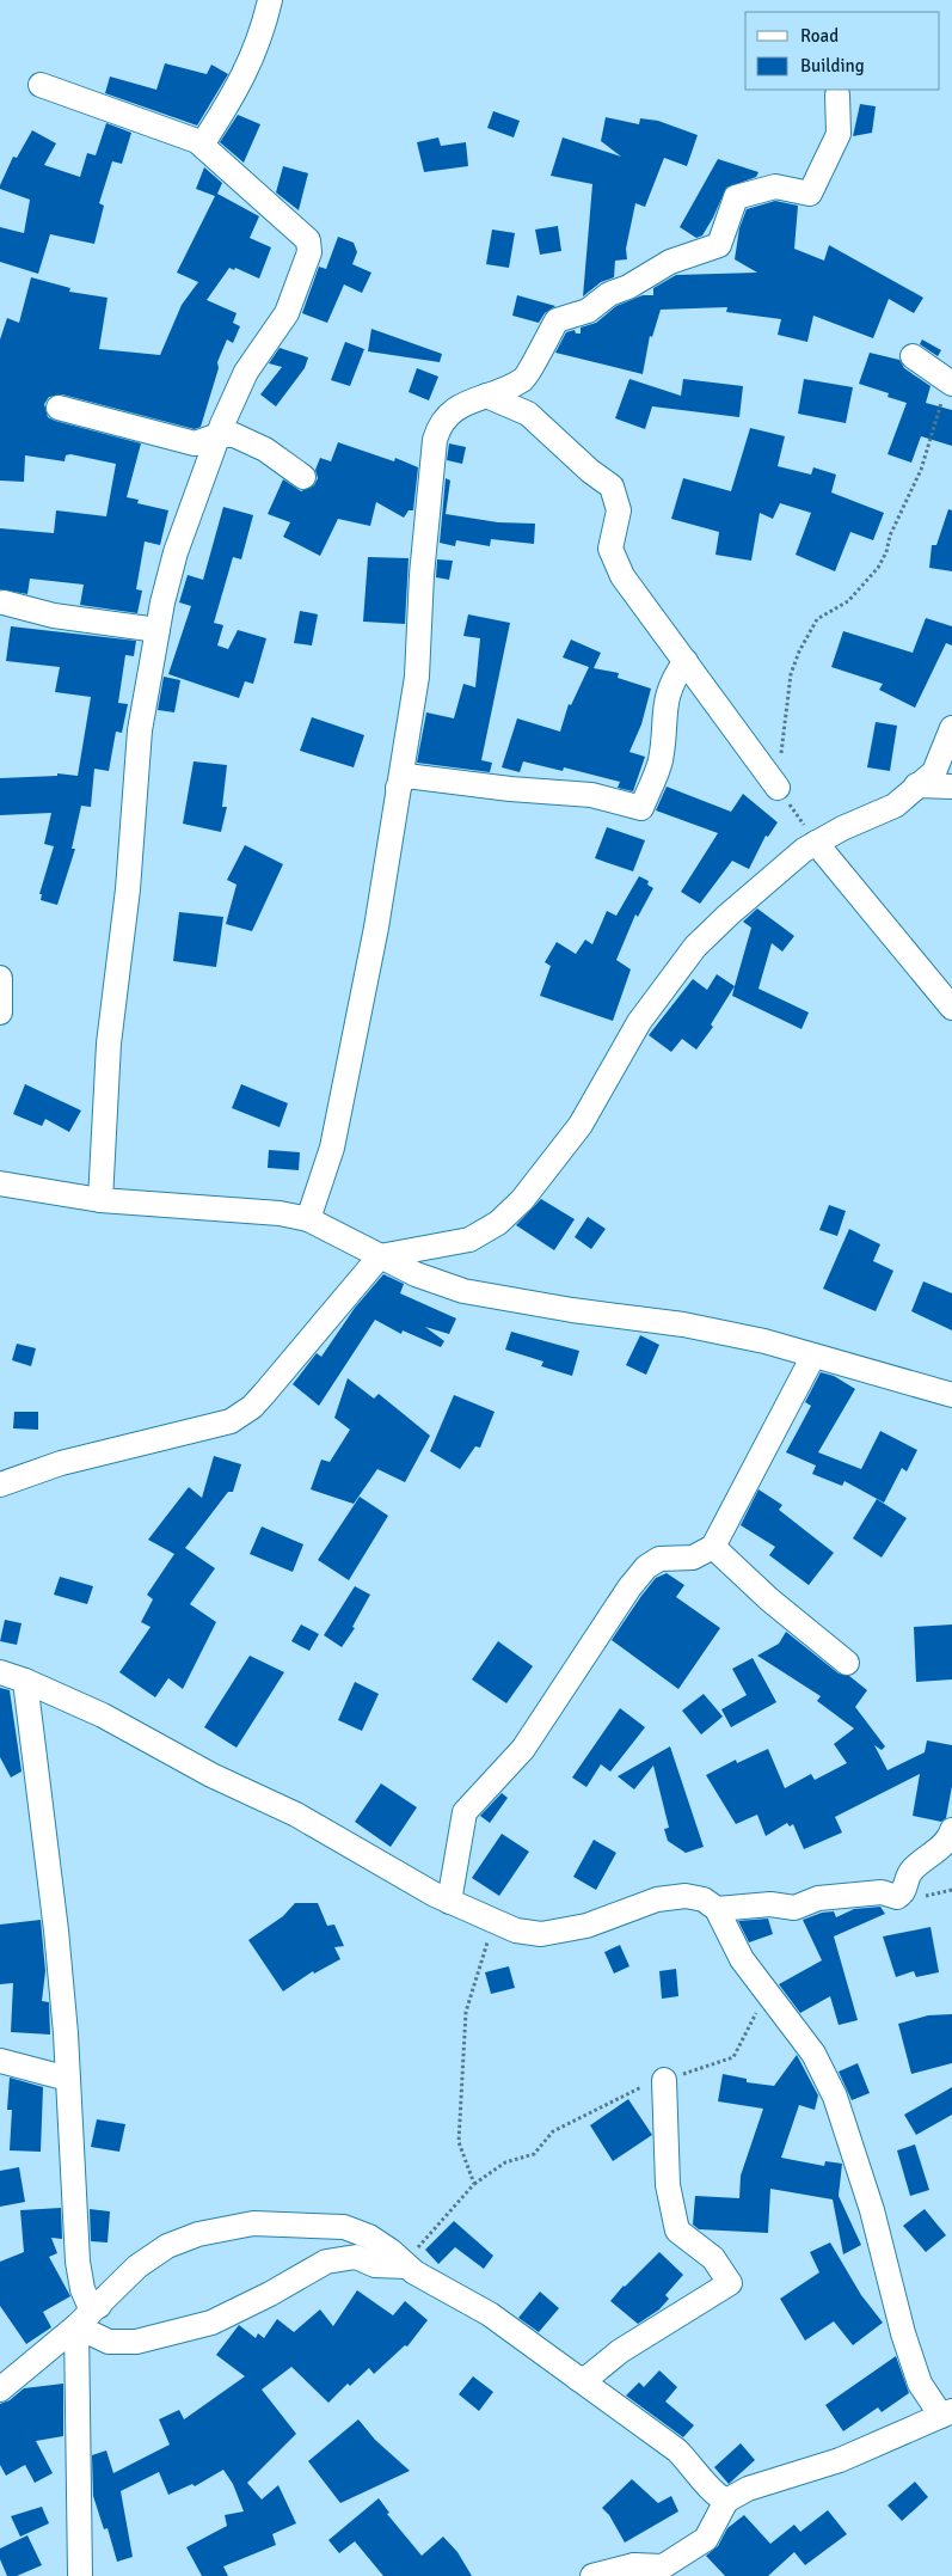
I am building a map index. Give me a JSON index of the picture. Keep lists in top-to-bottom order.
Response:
{
  "legend": ["Road", "Building"]
}
